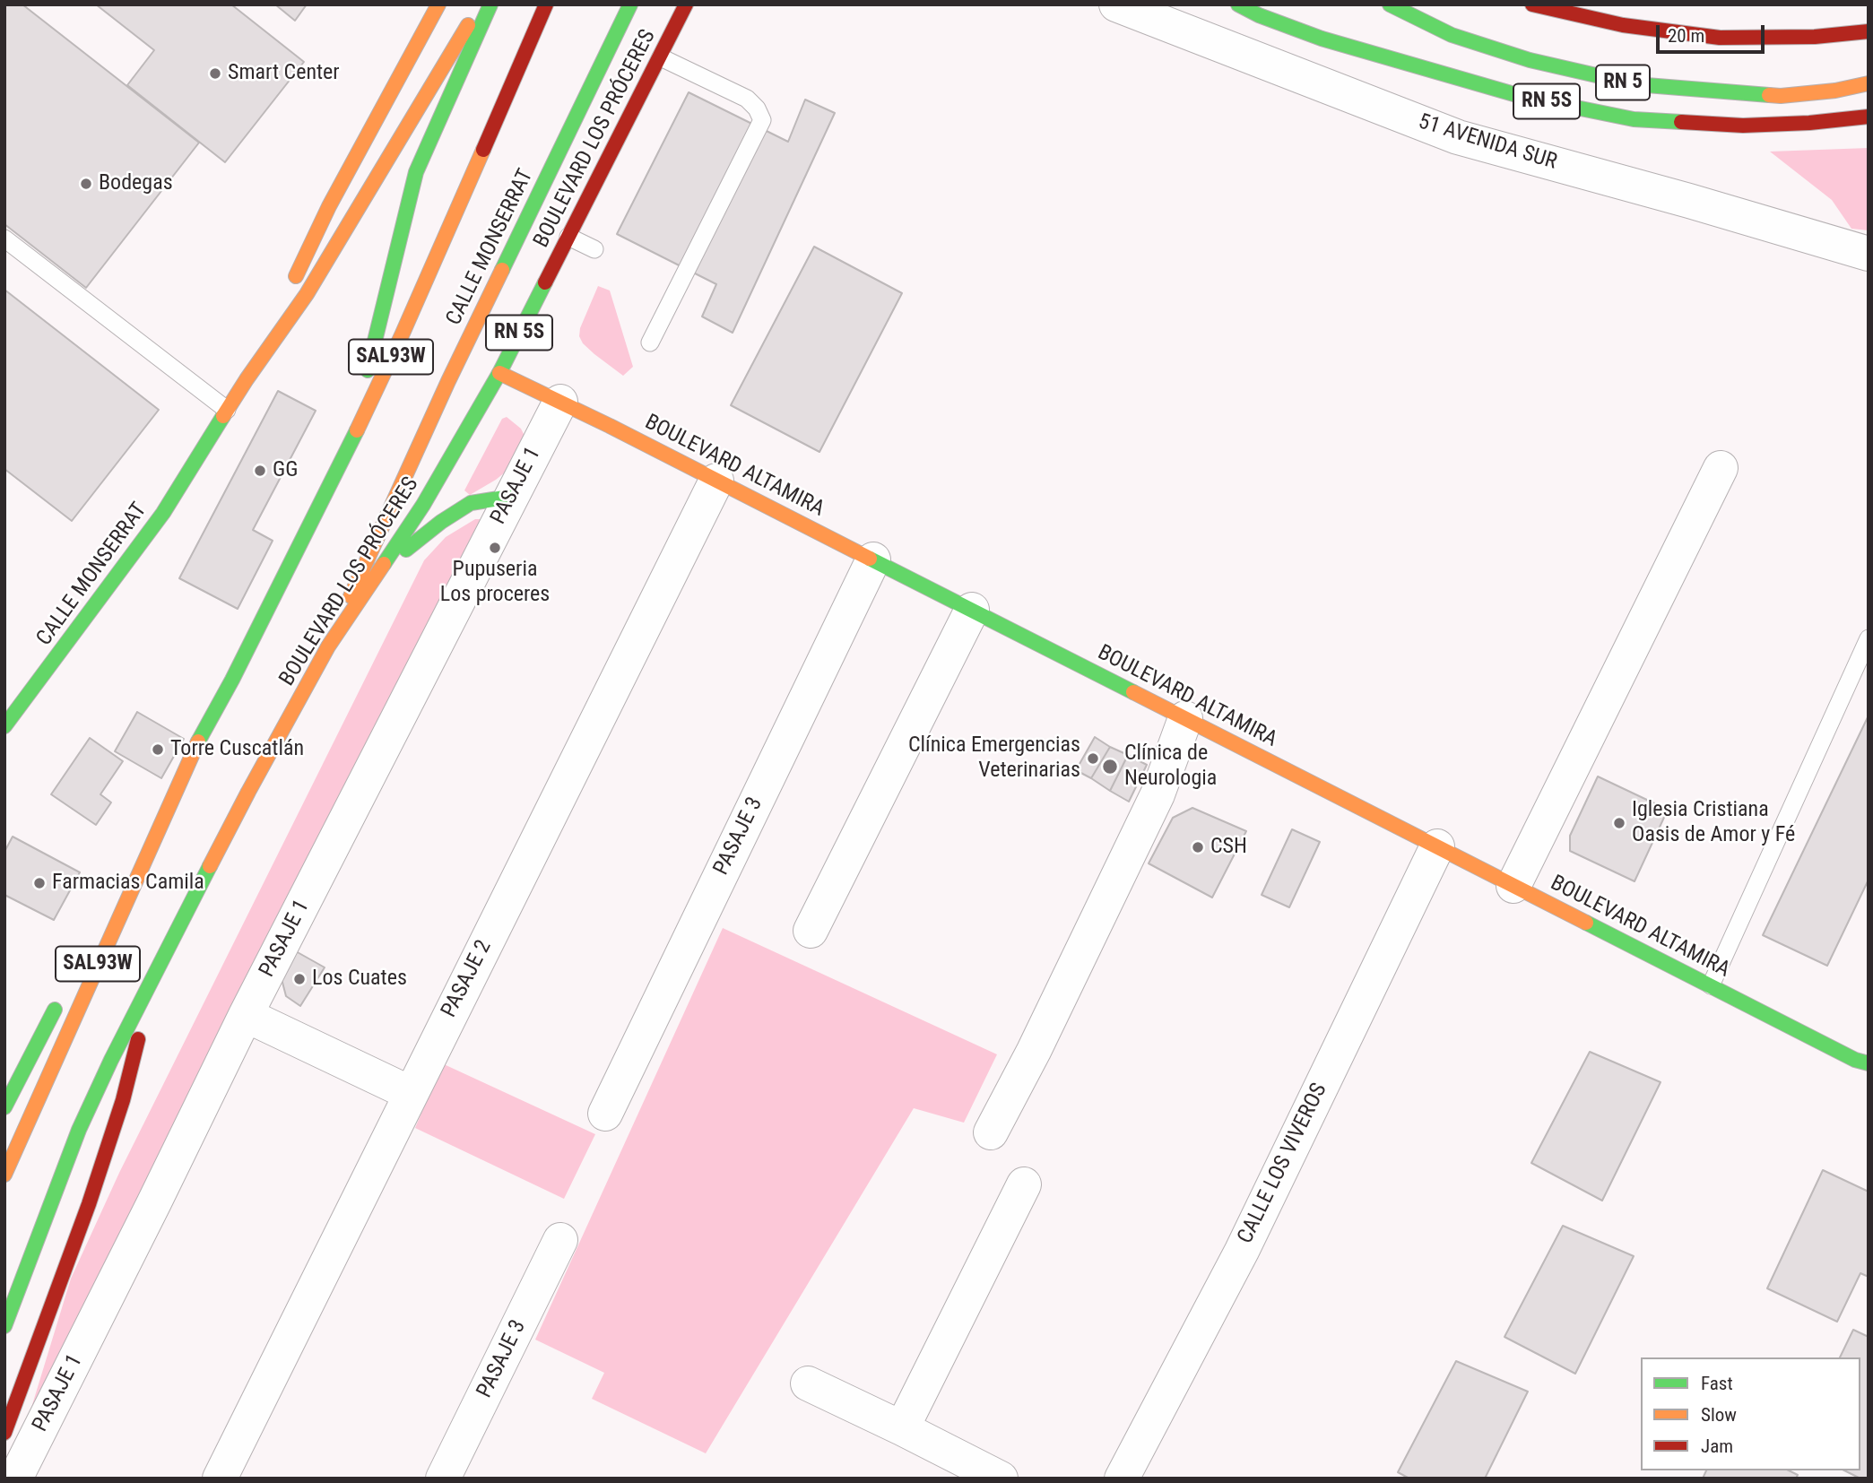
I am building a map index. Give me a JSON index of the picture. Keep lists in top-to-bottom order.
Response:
{
  "streets": {
    "main road": [
      "RN 5",
      "RN 5S",
      "BOULEVARD LOS PRÓCERES",
      "CALLE MONSERRAT",
      "SAL93W",
      "BOULEVARD ALTAMIRA"
    ],
    "street": [
      "51 AVENIDA SUR",
      "PASAJE 1",
      "PASAJE 3",
      "PASAJE 2",
      "CALLE LOS VIVEROS"
    ]
  },
  "crossings": [
    ["BOULEVARD LOS PRÓCERES", "CALLE MONSERRAT"],
    ["BOULEVARD LOS PRÓCERES", "BOULEVARD ALTAMIRA"],
    ["BOULEVARD ALTAMIRA", "PASAJE 1"],
    ["BOULEVARD ALTAMIRA", "PASAJE 3"],
    ["BOULEVARD ALTAMIRA", "PASAJE 2"],
    ["BOULEVARD ALTAMIRA", "CALLE LOS VIVEROS"]
  ],
  "places": [
    "Smart Center",
    "Bodegas",
    "GG",
    "Pupuseria Los proceres",
    "Torre Cuscatlán",
    "Clínica Emergencias Veterinarias",
    "Clínica de Neurologia",
    "Iglesia Cristiana Oasis de Amor y Fé",
    "CSH",
    "Farmacias Camila",
    "Los Cuates"
  ],
  "legend": ["Fast", "Slow", "Jam"],
  "scale_bar": "20 m"
}
